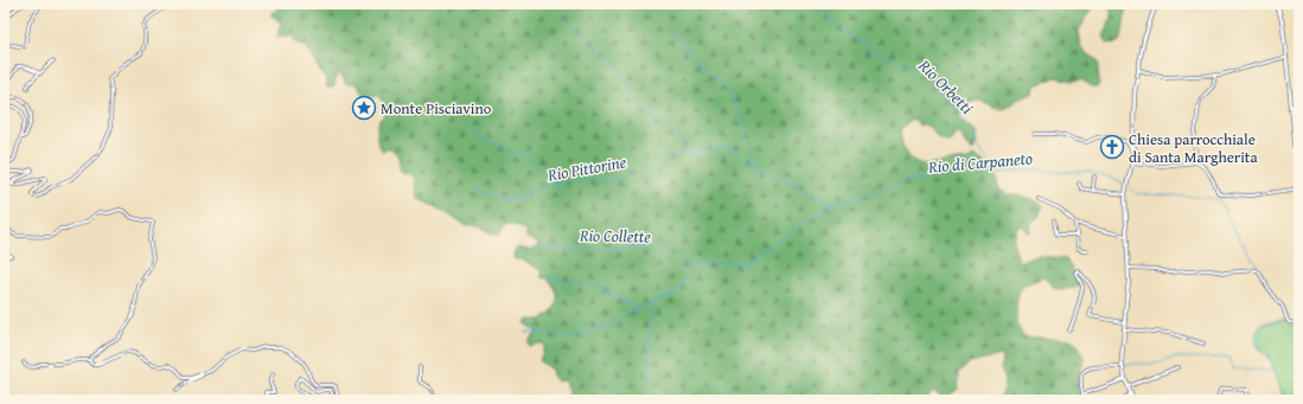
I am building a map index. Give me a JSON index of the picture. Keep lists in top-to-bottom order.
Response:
{
  "water": [
    "Rio Orbetti",
    "Rio di Carpaneto",
    "Rio Pittorine",
    "Rio Collette"
  ],
  "places": {
    "place": ["Monte Pisciavino"],
    "church": ["Chiesa parrocchiale di Santa Margherita"]
  }
}
